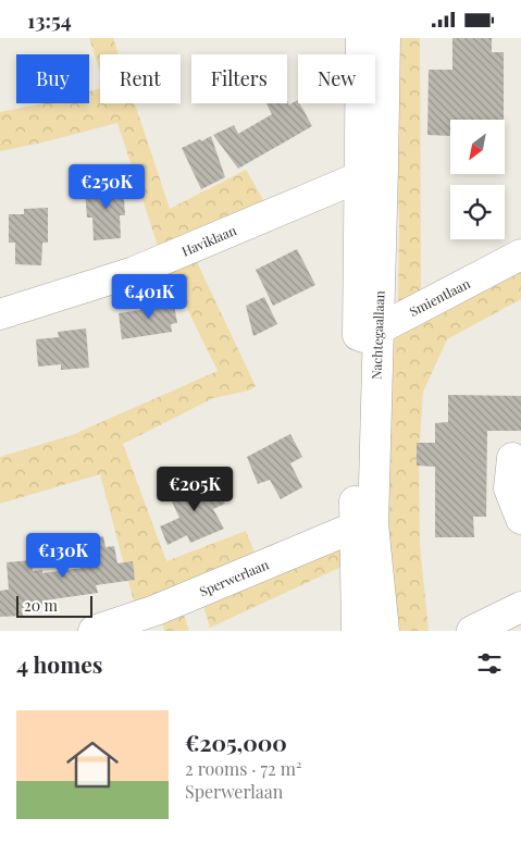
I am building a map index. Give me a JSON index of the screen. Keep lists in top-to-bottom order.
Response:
{
  "streets": {
    "street": [
      "Haviklaan",
      "Smientlaan",
      "Nachtegaallaan",
      "Sperwerlaan"
    ]
  },
  "crossings": [
    ["Haviklaan", "Nachtegaallaan"],
    ["Smientlaan", "Nachtegaallaan"],
    ["Nachtegaallaan", "Sperwerlaan"]
  ],
  "scale_bar": "20 m",
  "north": "bottom left",
  "page": {
    "status": "13:54",
    "chip": [
      "Buy",
      "Rent",
      "Filters",
      "New"
    ],
    "price": [
      "€250K",
      "€401K",
      "€205K",
      "€130K"
    ],
    "scale": "20 m",
    "heading": "4 homes",
    "list": [
      {
        "name": "€205,000",
        "note": "2 rooms · 72 m² · Sperwerlaan"
      }
    ]
  }
}
